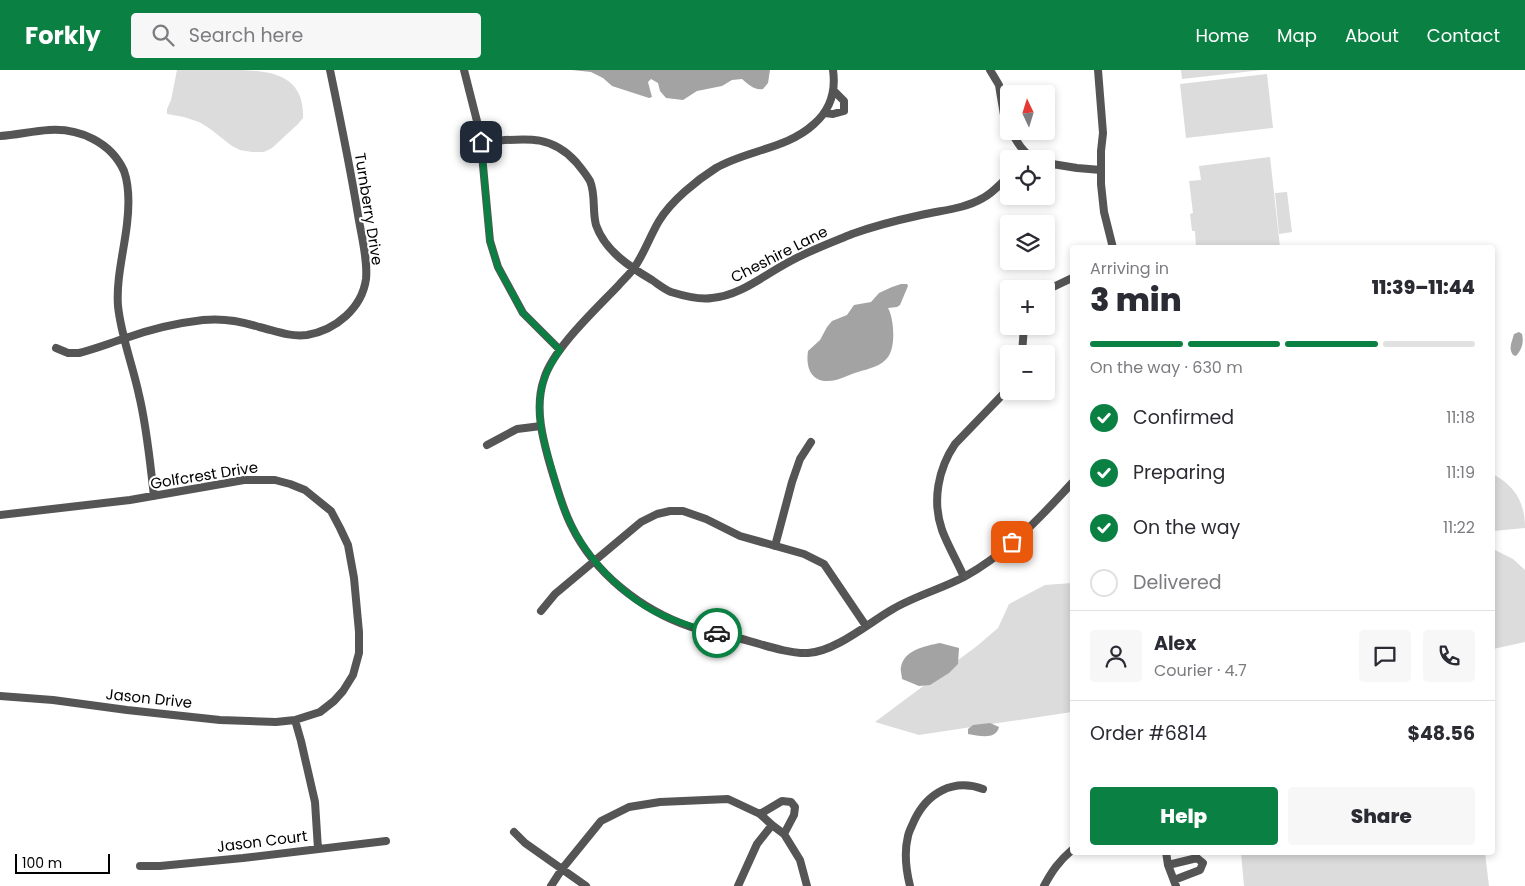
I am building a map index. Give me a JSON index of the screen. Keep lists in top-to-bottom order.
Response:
{
  "streets": {
    "street": [
      "Turnberry Drive",
      "Cheshire Lane",
      "Golfcrest Drive",
      "Jason Drive",
      "Jason Court"
    ]
  },
  "crossings": [
    ["Golfcrest Drive", "Jason Drive"]
  ],
  "scale_bar": "100 m",
  "north": "top",
  "page": {
    "header": "Forkly",
    "search": "Search here",
    "nav": [
      "Home",
      "Map",
      "About",
      "Contact"
    ],
    "map_buttons": ["+", "−"],
    "heading": ["3 min", "Arriving in", "11:39–11:44"],
    "panel": [
      "Alex",
      "Courier · 4.7",
      "Order #6814",
      "$48.56"
    ],
    "bar": "On the way · 630 m",
    "list": [
      ["Confirmed", "11:18"],
      ["Preparing", "11:19"],
      ["On the way", "11:22"],
      "Delivered"
    ],
    "buttons": ["Help", "Share"],
    "scale": "100 m"
  }
}
